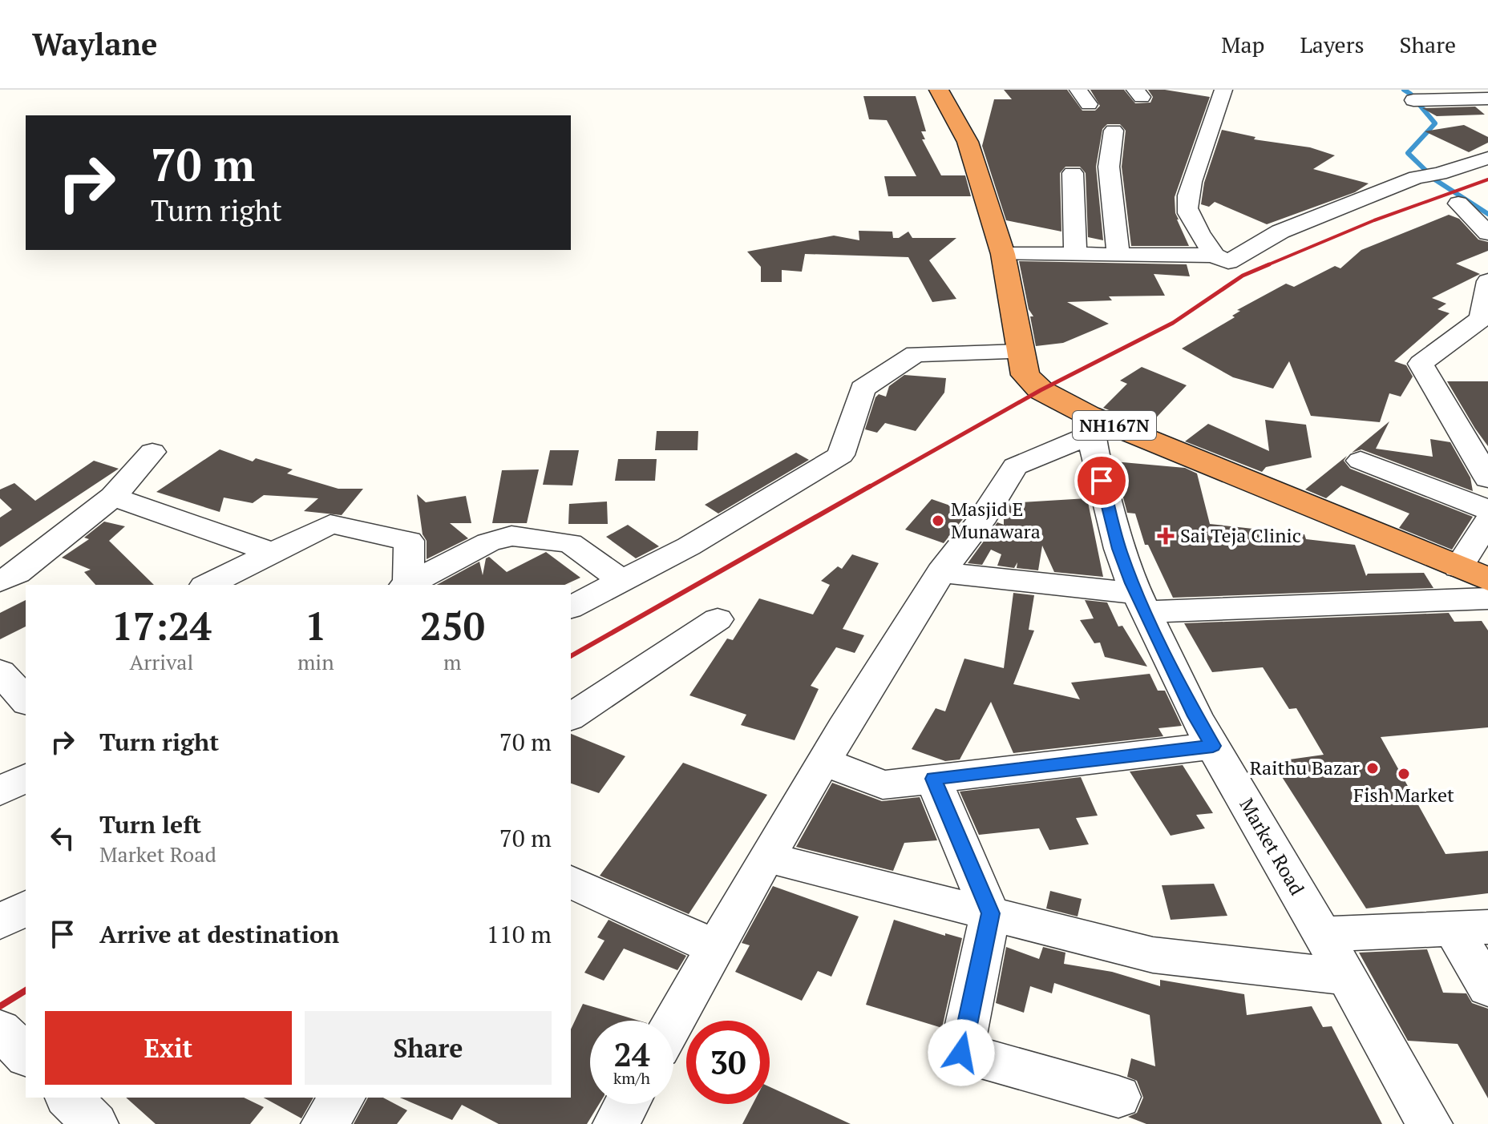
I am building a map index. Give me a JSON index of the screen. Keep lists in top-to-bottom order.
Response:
{
  "streets": {
    "highway": ["NH167N"],
    "street": ["Market Road"]
  },
  "crossings": [
    ["NH167N", "Market Road"]
  ],
  "places": {
    "other": ["Masjid E Munawara", "Raithu Bazar", "Fish Market"],
    "health": ["Sai Teja Clinic"]
  },
  "page": {
    "header": "Waylane",
    "nav": ["Map", "Layers", "Share"],
    "turn": ["70 m", "Turn right"],
    "eta": [
      "17:24",
      "Arrival",
      "1",
      "min",
      "250",
      "m"
    ],
    "list": [
      {
        "name": "Turn right",
        "value": "70 m"
      },
      {
        "name": "Turn left",
        "note": "Market Road",
        "value": "70 m"
      },
      {
        "name": "Arrive at destination",
        "value": "110 m"
      }
    ],
    "buttons": ["Exit", "Share"],
    "speed": "24 km/h",
    "limit": "30"
  }
}
